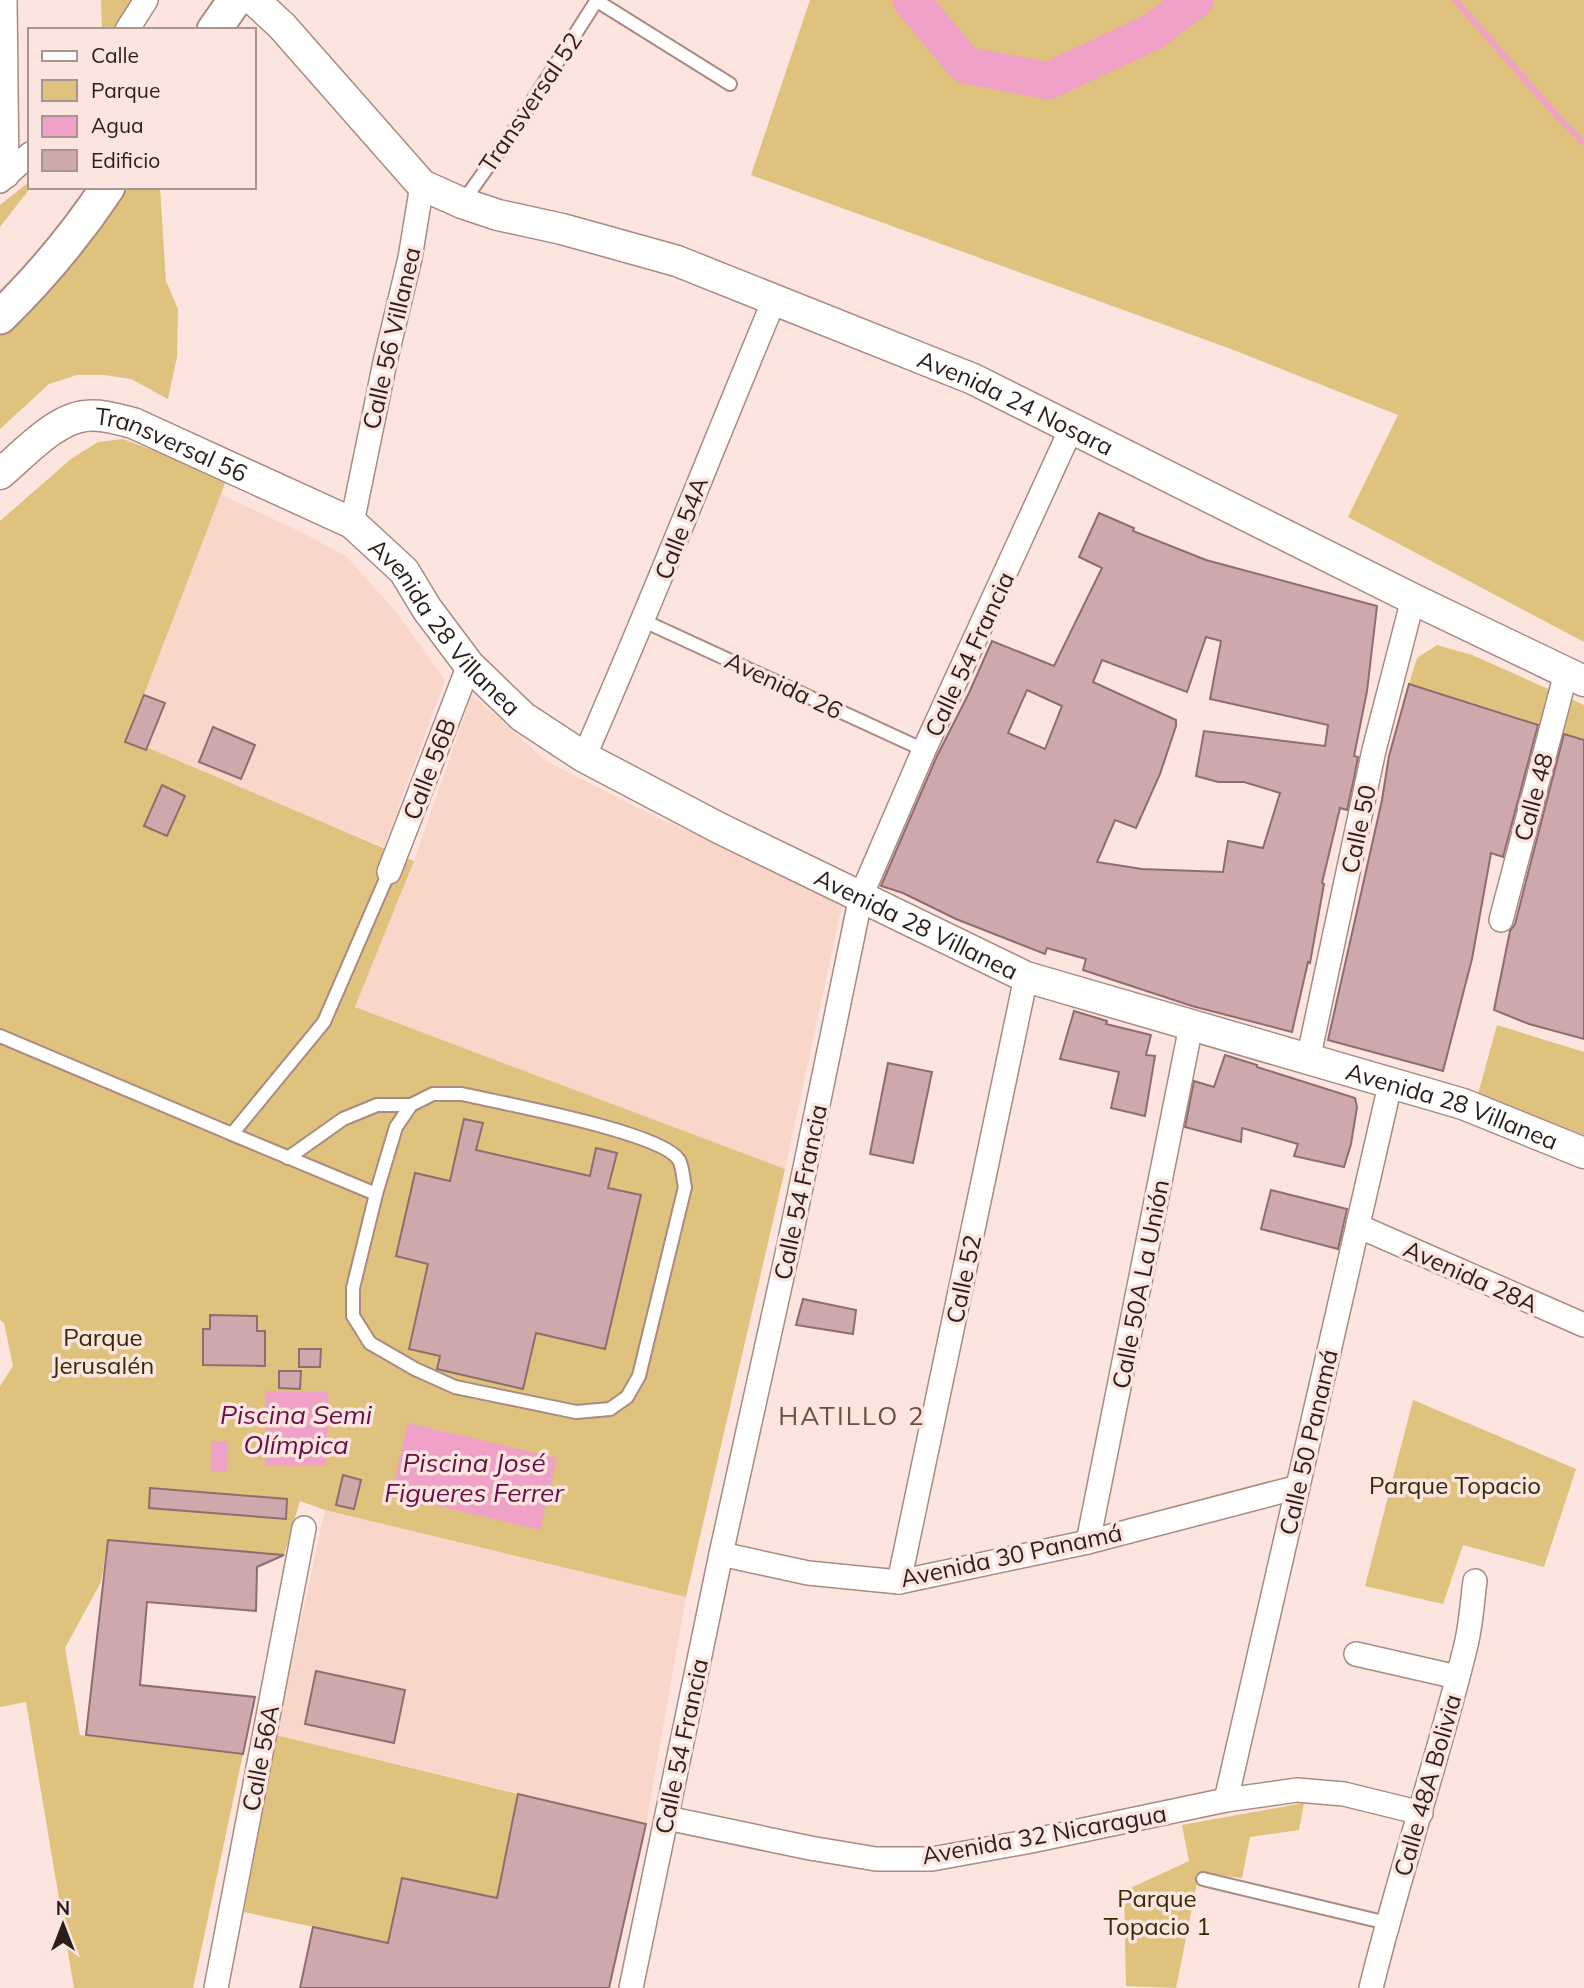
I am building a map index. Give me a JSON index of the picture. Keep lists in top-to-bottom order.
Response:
{
  "streets": {
    "street": [
      "Calle 56 Villanea",
      "Avenida 24 Nosara",
      "Transversal 56",
      "Calle 54A",
      "Avenida 28 Villanea",
      "Calle 54 Francia",
      "Calle 56B",
      "Calle 48",
      "Calle 50",
      "Avenida 28A",
      "Calle 52",
      "Calle 50A La Unión",
      "Calle 50 Panamá",
      "Avenida 30 Panamá",
      "Calle 56A",
      "Calle 48A Bolivia",
      "Avenida 32 Nicaragua"
    ],
    "lane": ["Transversal 52", "Avenida 26"]
  },
  "crossings": [
    ["Transversal 52", "Avenida 24 Nosara"],
    ["Calle 56 Villanea", "Avenida 24 Nosara"],
    ["Calle 56 Villanea", "Transversal 56"],
    ["Calle 56 Villanea", "Avenida 28 Villanea"],
    ["Avenida 24 Nosara", "Calle 54A"],
    ["Avenida 24 Nosara", "Calle 54 Francia"],
    ["Avenida 24 Nosara", "Calle 48"],
    ["Avenida 24 Nosara", "Calle 50"],
    ["Transversal 56", "Avenida 28 Villanea"],
    ["Calle 54A", "Avenida 28 Villanea"],
    ["Calle 54A", "Avenida 26"],
    ["Avenida 28 Villanea", "Calle 54 Francia"],
    ["Avenida 28 Villanea", "Calle 56B"],
    ["Avenida 28 Villanea", "Calle 50"],
    ["Avenida 28 Villanea", "Calle 52"],
    ["Avenida 28 Villanea", "Calle 50A La Unión"],
    ["Avenida 28 Villanea", "Calle 50 Panamá"],
    ["Calle 54 Francia", "Avenida 26"],
    ["Calle 54 Francia", "Avenida 30 Panamá"],
    ["Calle 54 Francia", "Avenida 32 Nicaragua"],
    ["Avenida 28A", "Calle 50 Panamá"],
    ["Calle 52", "Avenida 30 Panamá"],
    ["Calle 50A La Unión", "Avenida 30 Panamá"],
    ["Calle 50 Panamá", "Avenida 30 Panamá"],
    ["Calle 50 Panamá", "Avenida 32 Nicaragua"],
    ["Calle 48A Bolivia", "Avenida 32 Nicaragua"]
  ],
  "districts": ["HATILLO 2"],
  "water": ["Piscina Semi Olímpica", "Piscina José Figueres Ferrer"],
  "parks": ["Parque Jerusalén", "Parque Topacio", "Parque Topacio 1"],
  "legend": [
    "Calle",
    "Parque",
    "Agua",
    "Edificio"
  ],
  "north": "top"
}
